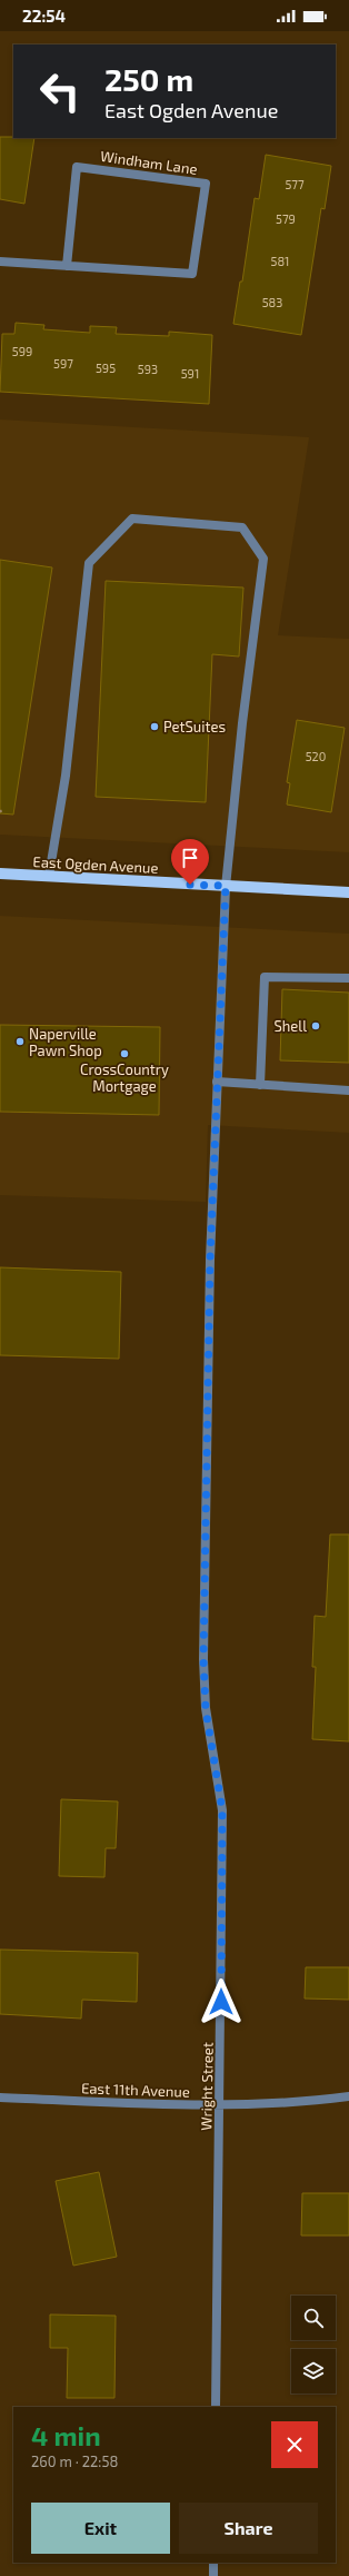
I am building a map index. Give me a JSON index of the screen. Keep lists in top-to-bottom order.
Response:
{
  "streets": {
    "main road": ["East Ogden Avenue"],
    "street": ["Windham Lane", "Wright Street", "East 11th Avenue"]
  },
  "crossings": [
    ["East Ogden Avenue", "Wright Street"],
    ["Wright Street", "East 11th Avenue"]
  ],
  "places": [
    "PetSuites",
    "Shell",
    "Naperville Pawn Shop",
    "CrossCountry Mortgage"
  ],
  "house_numbers": [
    "577",
    "579",
    "581",
    "583",
    "599",
    "597",
    "595",
    "593",
    "591",
    "520"
  ],
  "page": {
    "status": "22:54",
    "turn": ["250 m", "East Ogden Avenue"],
    "heading": ["4 min", "260 m · 22:58"],
    "buttons": ["Exit", "Share"]
  }
}
